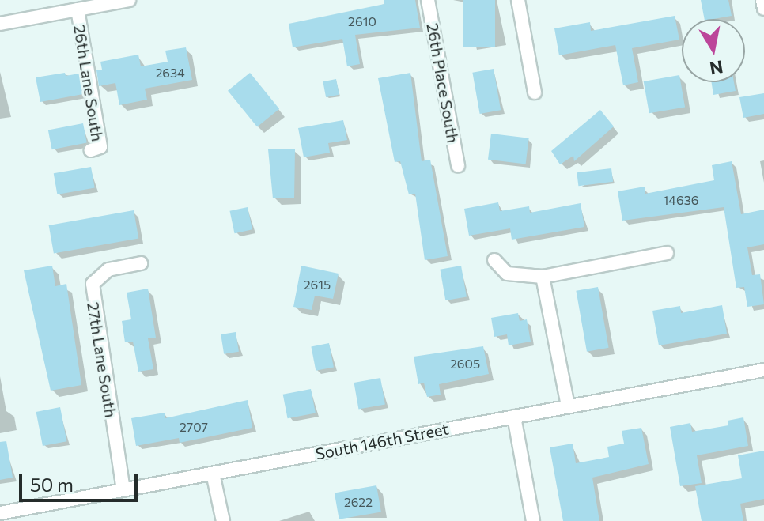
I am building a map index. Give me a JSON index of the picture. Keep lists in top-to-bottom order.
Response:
{
  "streets": {
    "street": [
      "26th Lane South",
      "26th Place South",
      "27th Lane South",
      "South 146th Street"
    ]
  },
  "crossings": [
    ["27th Lane South", "South 146th Street"]
  ],
  "house_numbers": [
    "2610",
    "2634",
    "14636",
    "2615",
    "2605",
    "2707",
    "2622"
  ],
  "scale_bar": "50 m",
  "north": "bottom"
}
